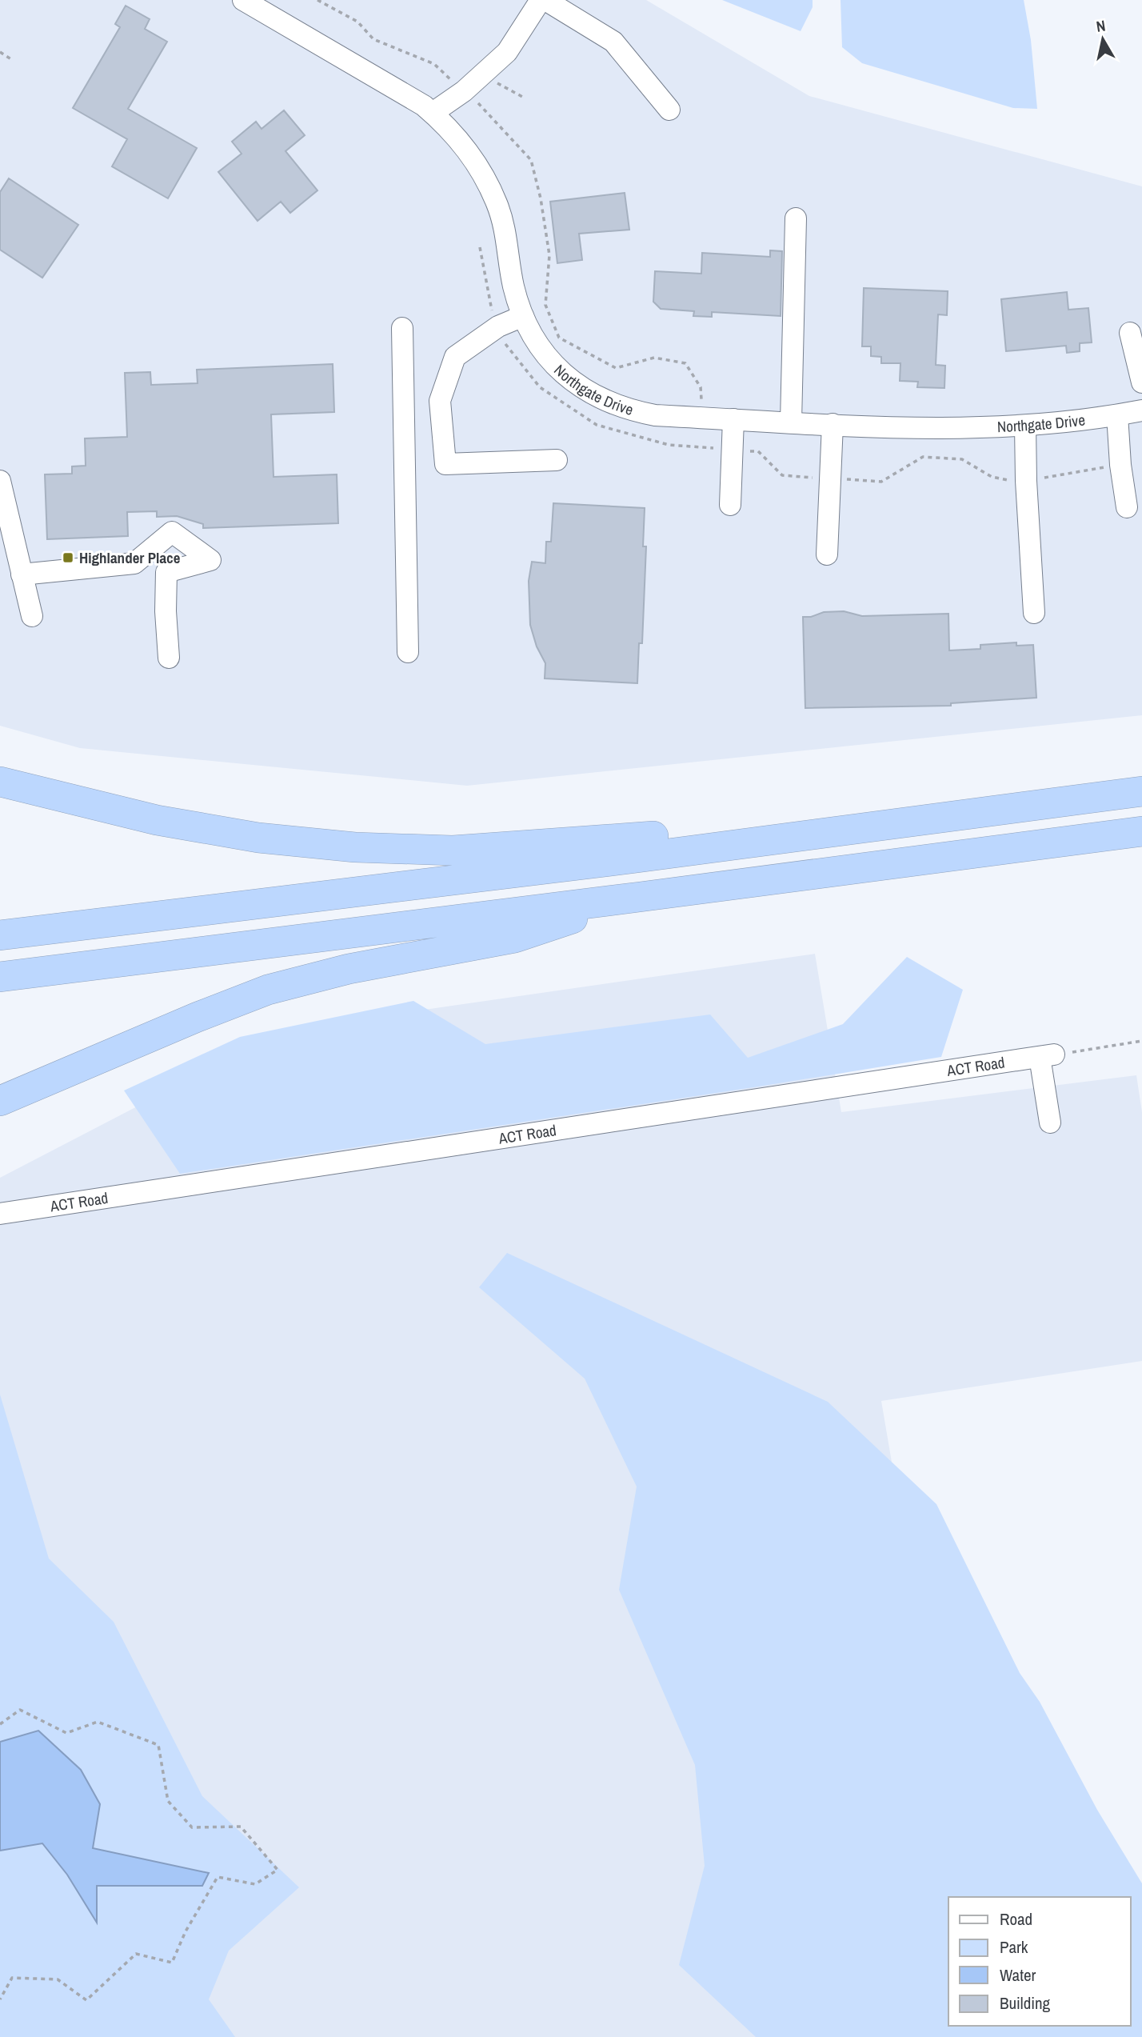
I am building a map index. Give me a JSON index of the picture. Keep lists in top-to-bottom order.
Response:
{
  "streets": {
    "street": ["Northgate Drive", "ACT Road"]
  },
  "places": {
    "transit": ["Highlander Place"]
  },
  "legend": [
    "Road",
    "Park",
    "Water",
    "Building"
  ],
  "north": "top"
}
